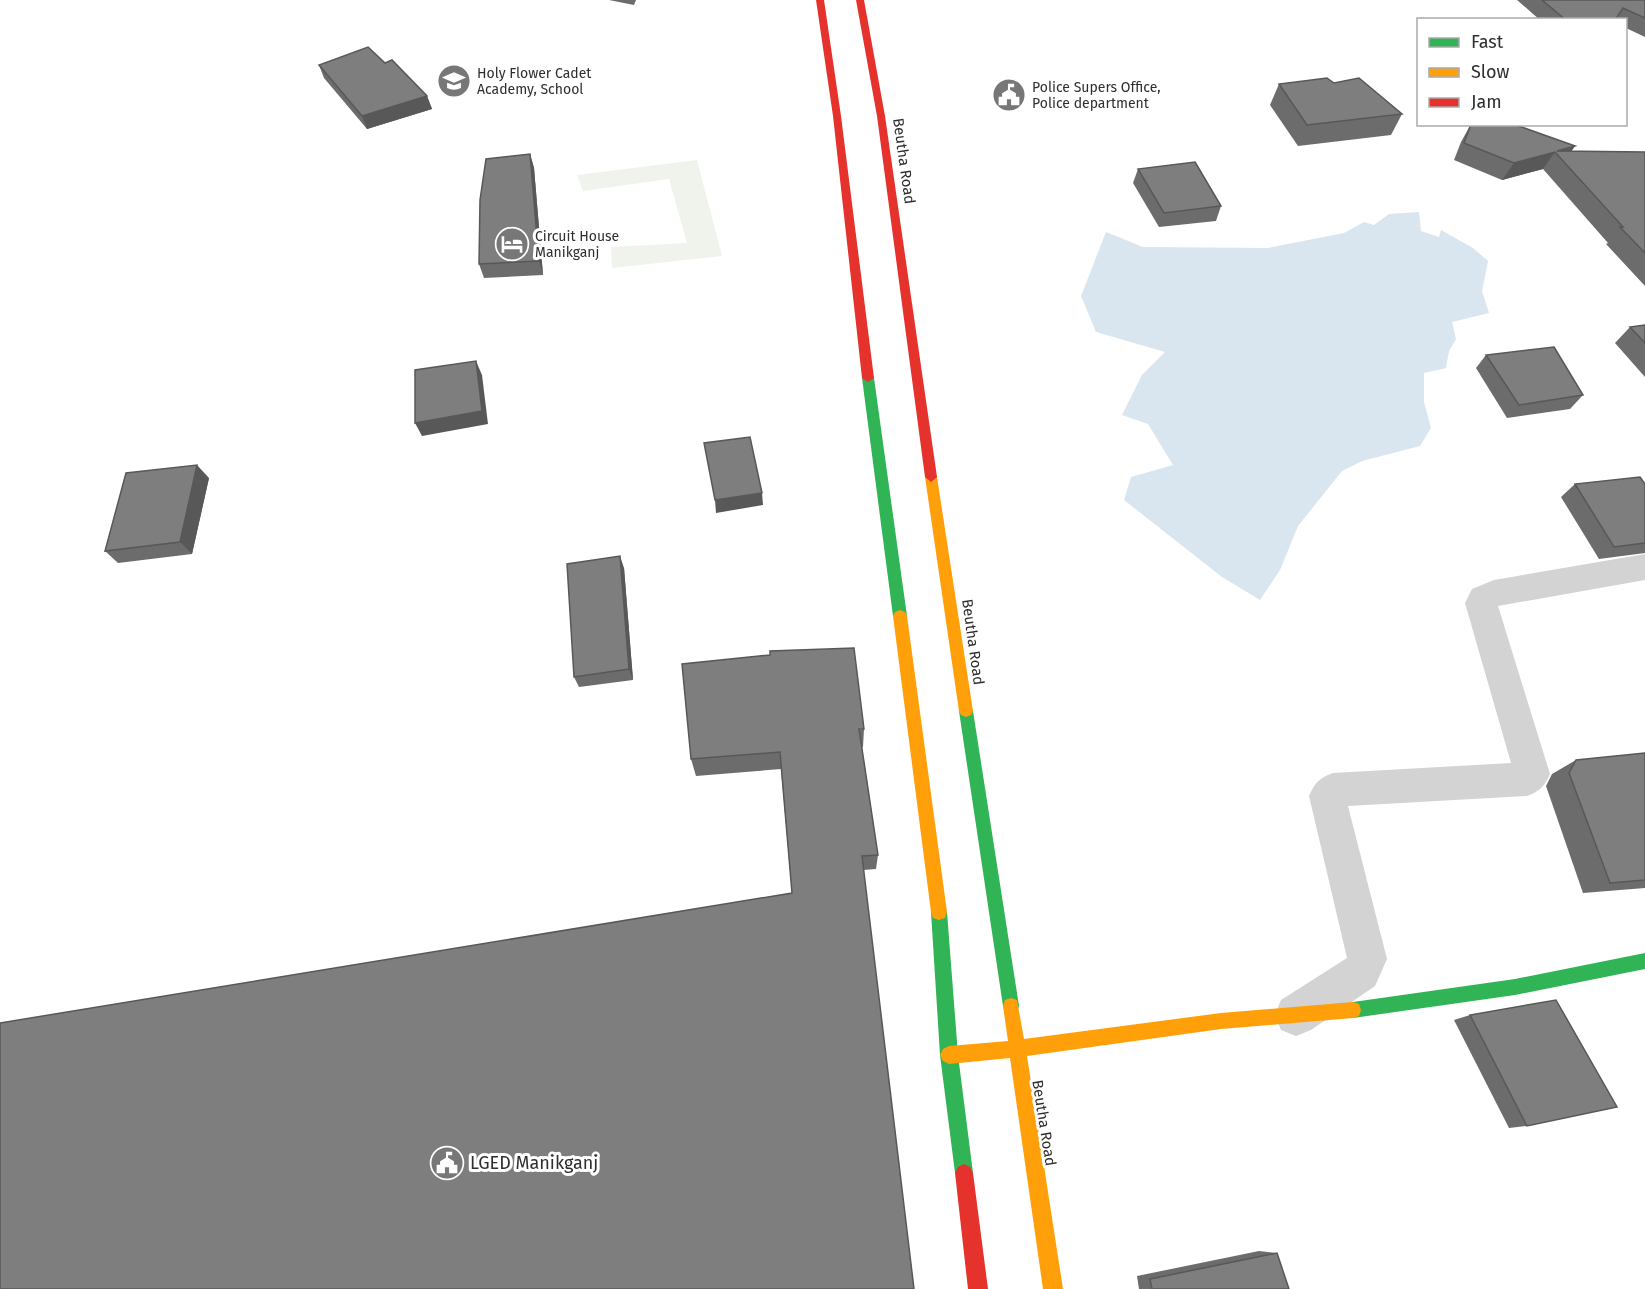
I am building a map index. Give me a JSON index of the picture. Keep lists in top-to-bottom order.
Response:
{
  "streets": {
    "main road": ["Beutha Road"]
  },
  "places": {
    "school or university": ["Holy Flower Cadet Academy, School"],
    "public building": ["Police Supers Office, Police department", "LGED Manikganj"],
    "hotel": ["Circuit House Manikganj"]
  },
  "legend": ["Fast", "Slow", "Jam"]
}
